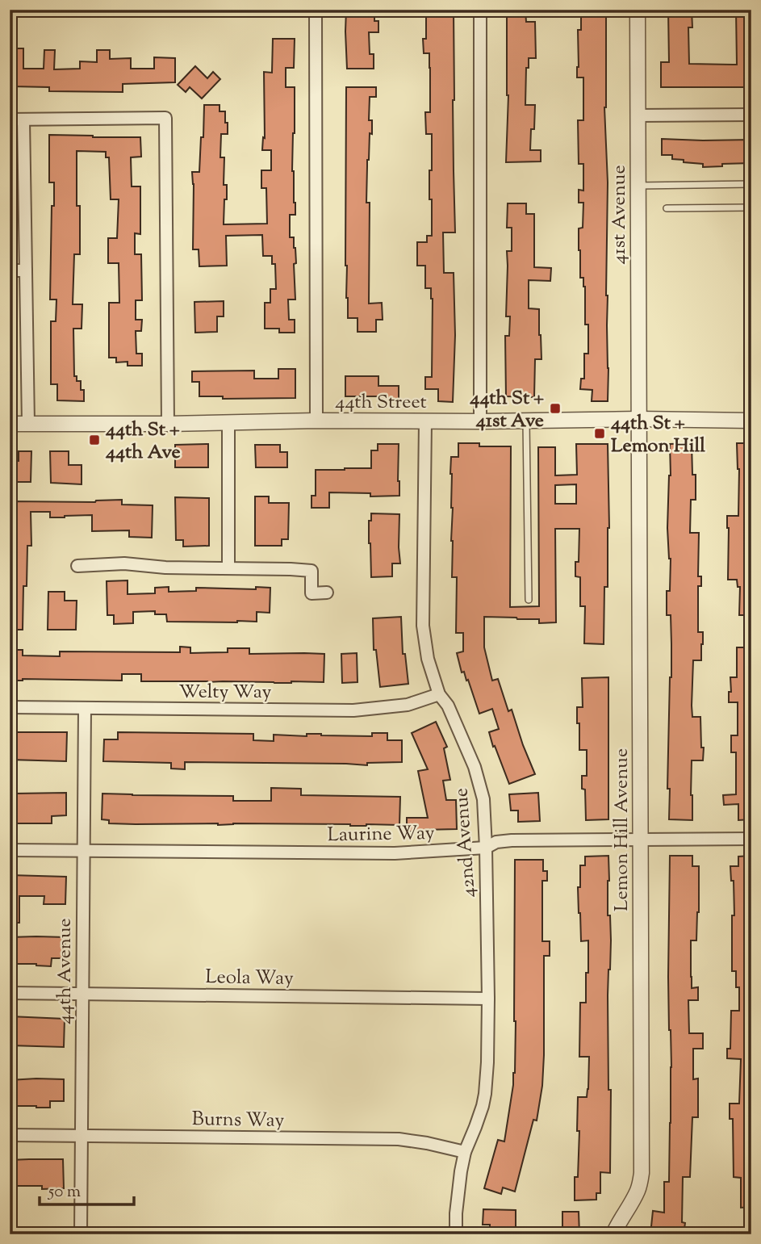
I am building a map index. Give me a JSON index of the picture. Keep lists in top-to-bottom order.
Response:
{
  "streets": {
    "street": [
      "41st Avenue",
      "44th Street",
      "Welty Way",
      "Lemon Hill Avenue",
      "Laurine Way",
      "42nd Avenue",
      "44th Avenue",
      "Leola Way",
      "Burns Way"
    ]
  },
  "crossings": [
    ["41st Avenue", "44th Street"],
    ["41st Avenue", "Lemon Hill Avenue"],
    ["44th Street", "Lemon Hill Avenue"],
    ["44th Street", "42nd Avenue"],
    ["Welty Way", "42nd Avenue"],
    ["Welty Way", "44th Avenue"],
    ["Lemon Hill Avenue", "Laurine Way"],
    ["Laurine Way", "42nd Avenue"],
    ["Laurine Way", "44th Avenue"],
    ["42nd Avenue", "Leola Way"],
    ["42nd Avenue", "Burns Way"],
    ["44th Avenue", "Leola Way"],
    ["44th Avenue", "Burns Way"]
  ],
  "places": {
    "transit": ["44th St + 41st Ave", "44th St + Lemon Hill", "44th St + 44th Ave"]
  },
  "scale_bar": "50 m"
}
